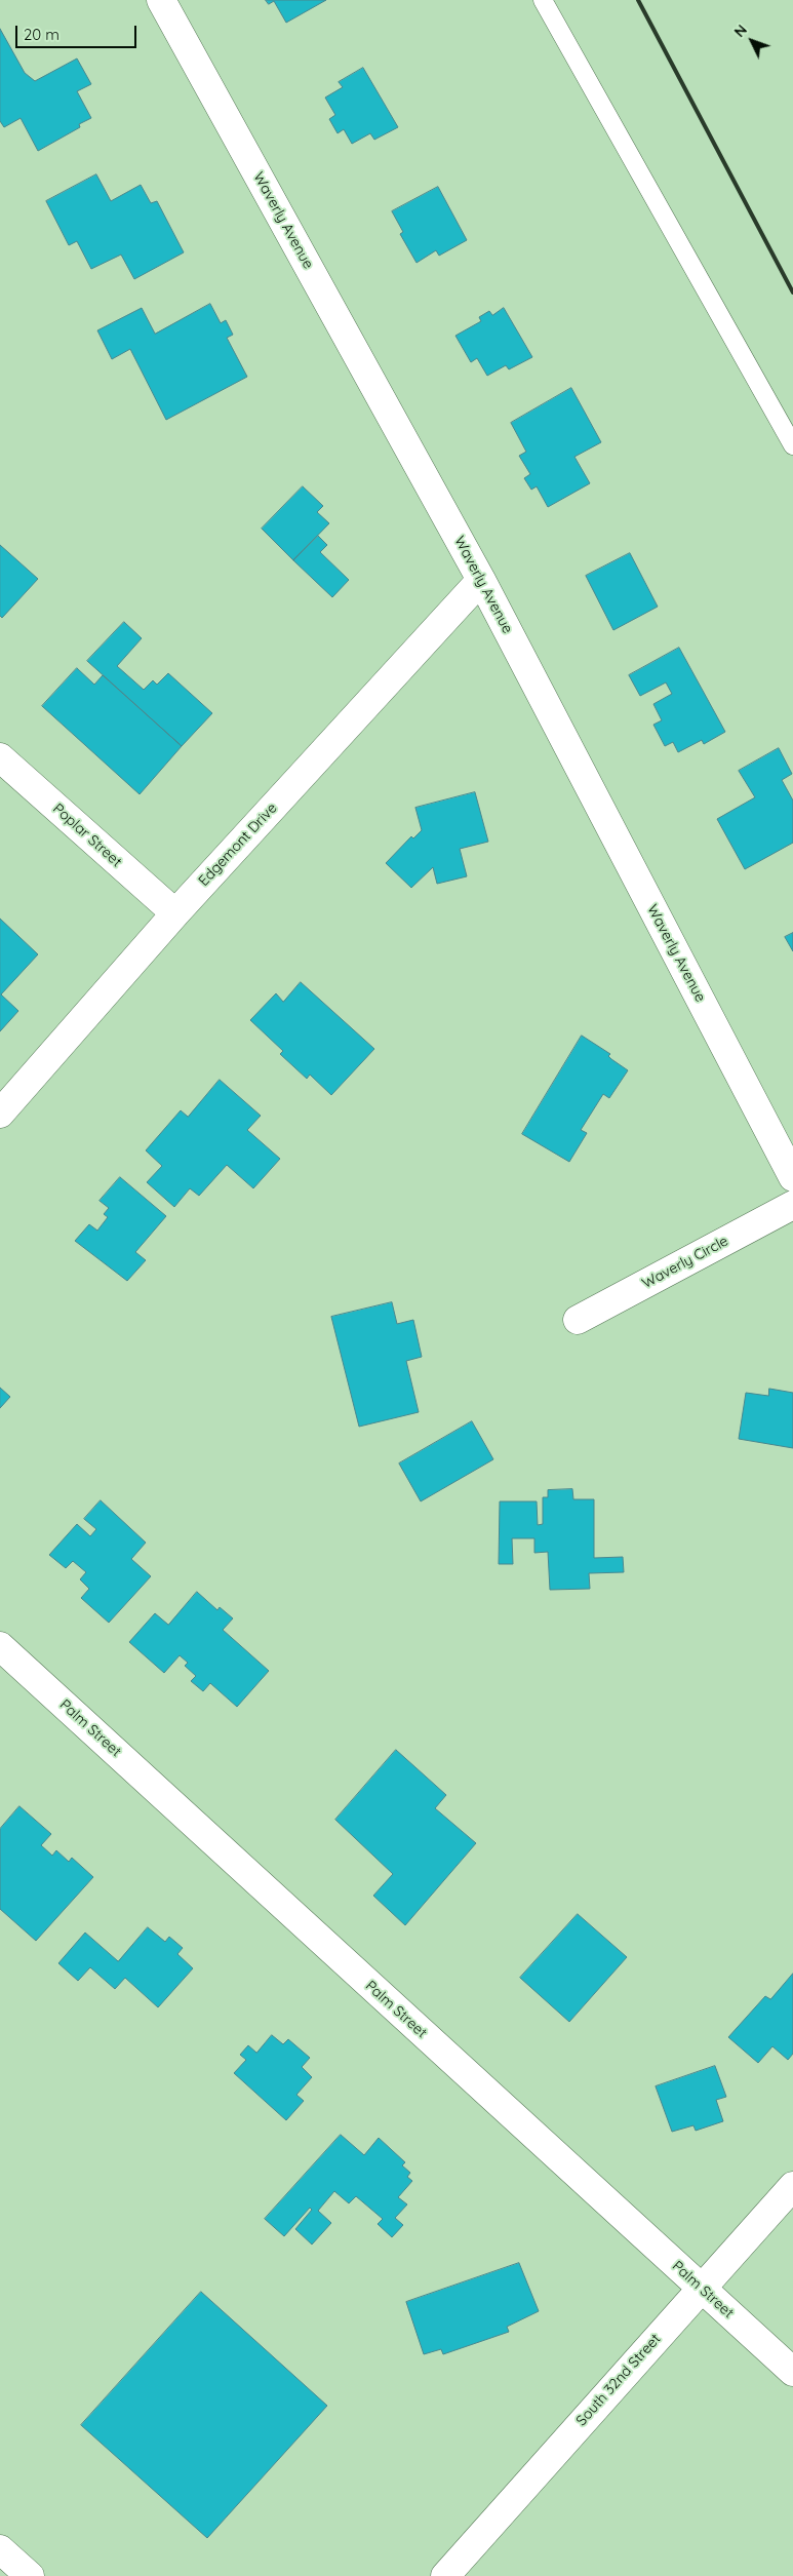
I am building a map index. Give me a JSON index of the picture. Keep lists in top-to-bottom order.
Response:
{
  "streets": {
    "street": [
      "Waverly Avenue",
      "Poplar Street",
      "Edgemont Drive",
      "Waverly Circle",
      "Palm Street",
      "South 32nd Street"
    ]
  },
  "crossings": [
    ["Waverly Avenue", "Edgemont Drive"],
    ["Poplar Street", "Edgemont Drive"],
    ["Palm Street", "South 32nd Street"]
  ],
  "scale_bar": "20 m",
  "north": "top left"
}
